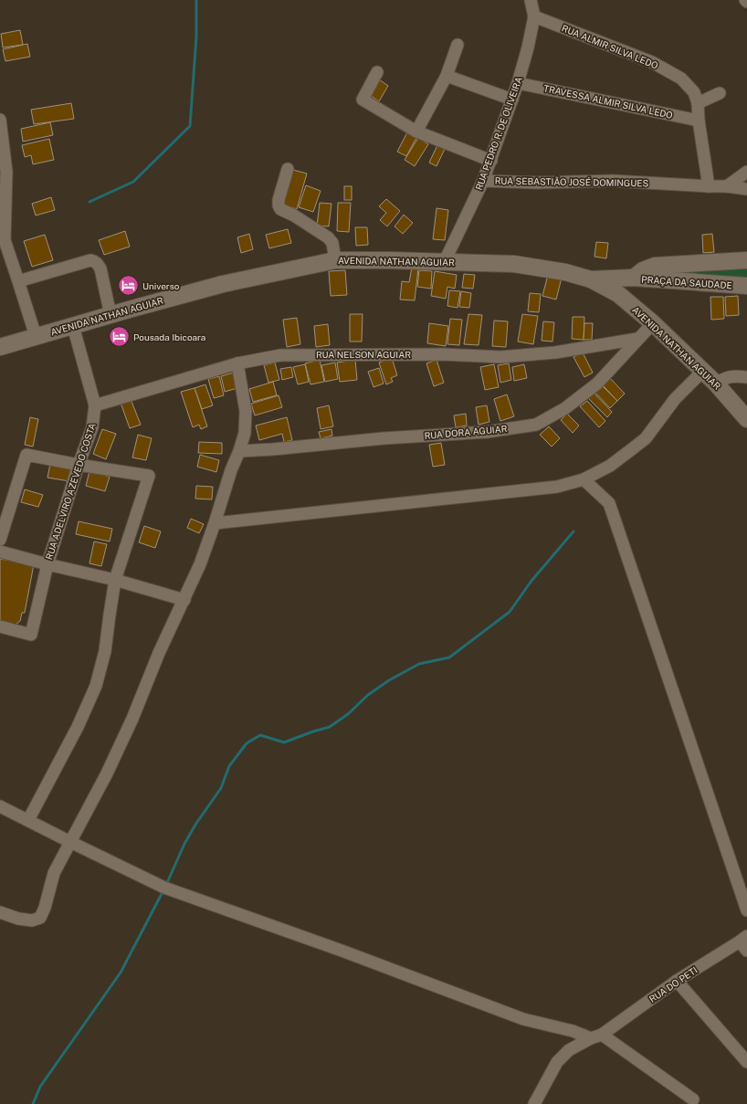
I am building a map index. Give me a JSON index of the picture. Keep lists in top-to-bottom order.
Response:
{
  "streets": {
    "main road": ["AVENIDA NATHAN AGUIAR", "PRAÇA DA SAUDADE"],
    "street": [
      "RUA ALMIR SILVA LEDO",
      "TRAVESSA ALMIR SILVA LEDO",
      "RUA PEDRO R. DE OLIVEIRA",
      "RUA SEBASTIÃO JOSÉ DOMINGUES",
      "RUA NELSON AGUIAR",
      "RUA DORA AGUIAR",
      "RUA ADELVIRO AZEVEDO COSTA",
      "RUA DO PETI"
    ]
  },
  "crossings": [
    ["RUA ALMIR SILVA LEDO", "TRAVESSA ALMIR SILVA LEDO"],
    ["RUA ALMIR SILVA LEDO", "RUA PEDRO R. DE OLIVEIRA"],
    ["RUA ALMIR SILVA LEDO", "RUA SEBASTIÃO JOSÉ DOMINGUES"],
    ["TRAVESSA ALMIR SILVA LEDO", "RUA PEDRO R. DE OLIVEIRA"],
    ["RUA PEDRO R. DE OLIVEIRA", "RUA SEBASTIÃO JOSÉ DOMINGUES"],
    ["RUA PEDRO R. DE OLIVEIRA", "AVENIDA NATHAN AGUIAR"],
    ["AVENIDA NATHAN AGUIAR", "RUA DORA AGUIAR"],
    ["AVENIDA NATHAN AGUIAR", "RUA ADELVIRO AZEVEDO COSTA"],
    ["RUA NELSON AGUIAR", "RUA DORA AGUIAR"],
    ["RUA NELSON AGUIAR", "RUA ADELVIRO AZEVEDO COSTA"]
  ],
  "places": {
    "hotel": ["Universo", "Pousada Ibicoara"]
  }
}
